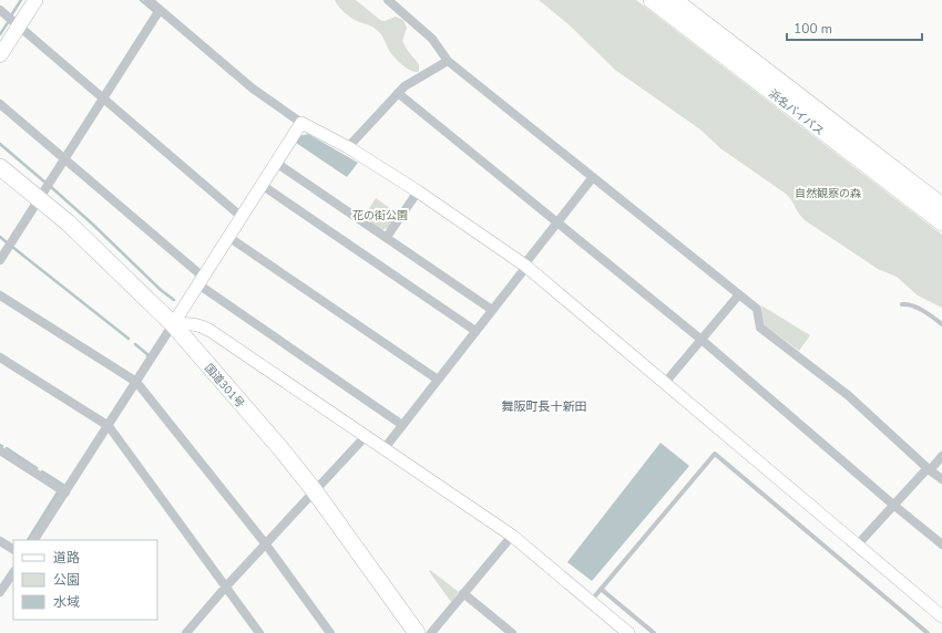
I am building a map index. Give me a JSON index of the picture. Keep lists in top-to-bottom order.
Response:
{
  "streets": {
    "highway": ["浜名バイパス", "国道301号"]
  },
  "districts": ["舞阪町長十新田"],
  "parks": ["自然観察の森", "花の街公園"],
  "legend": ["道路", "公園", "水域"],
  "scale_bar": "100 m"
}
